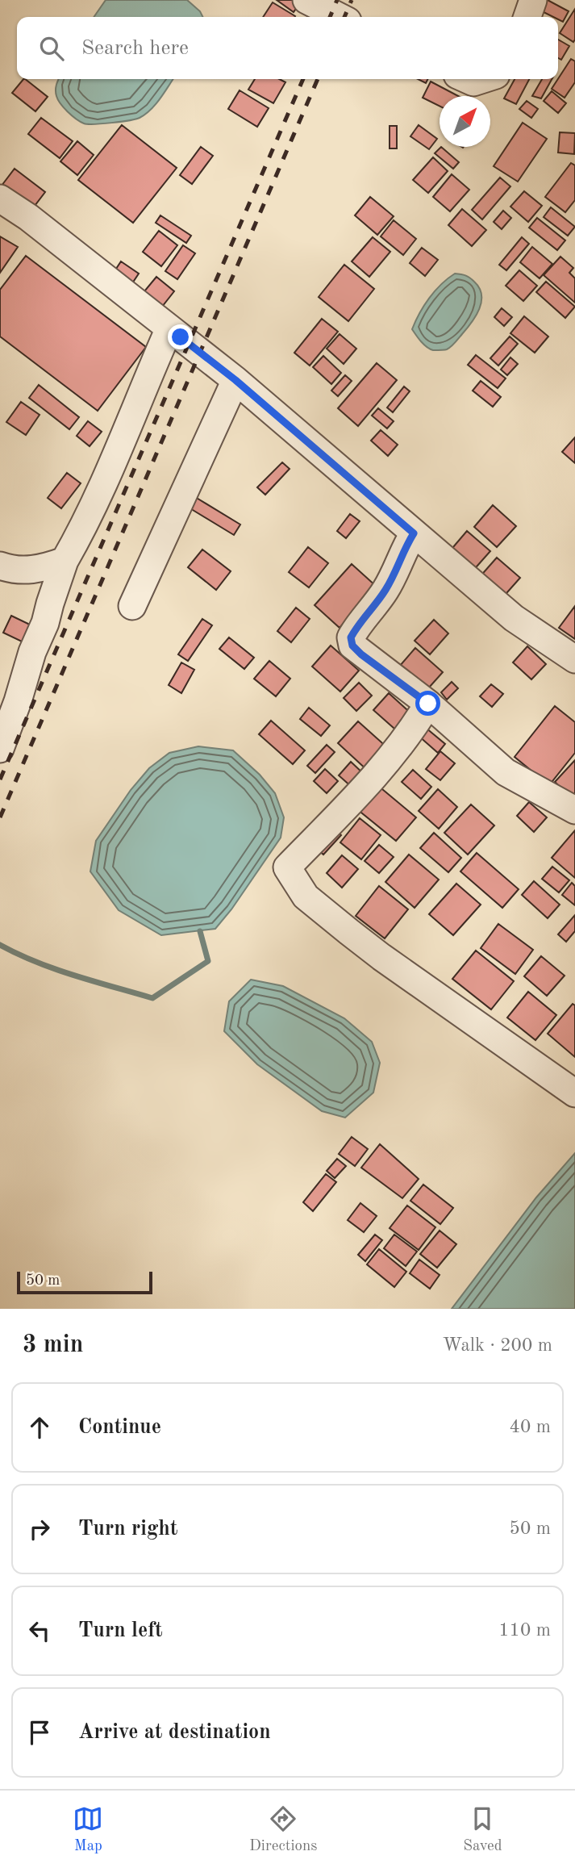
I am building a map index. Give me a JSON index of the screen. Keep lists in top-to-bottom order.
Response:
{
  "scale_bar": "50 m",
  "north": "top right",
  "page": {
    "search": "Search here",
    "scale": "50 m",
    "heading": ["3 min", "Walk · 200 m"],
    "list": [
      ["Continue", "40 m"],
      ["Turn right", "50 m"],
      ["Turn left", "110 m"],
      "Arrive at destination"
    ],
    "nav": ["Map", "Directions", "Saved"]
  }
}
